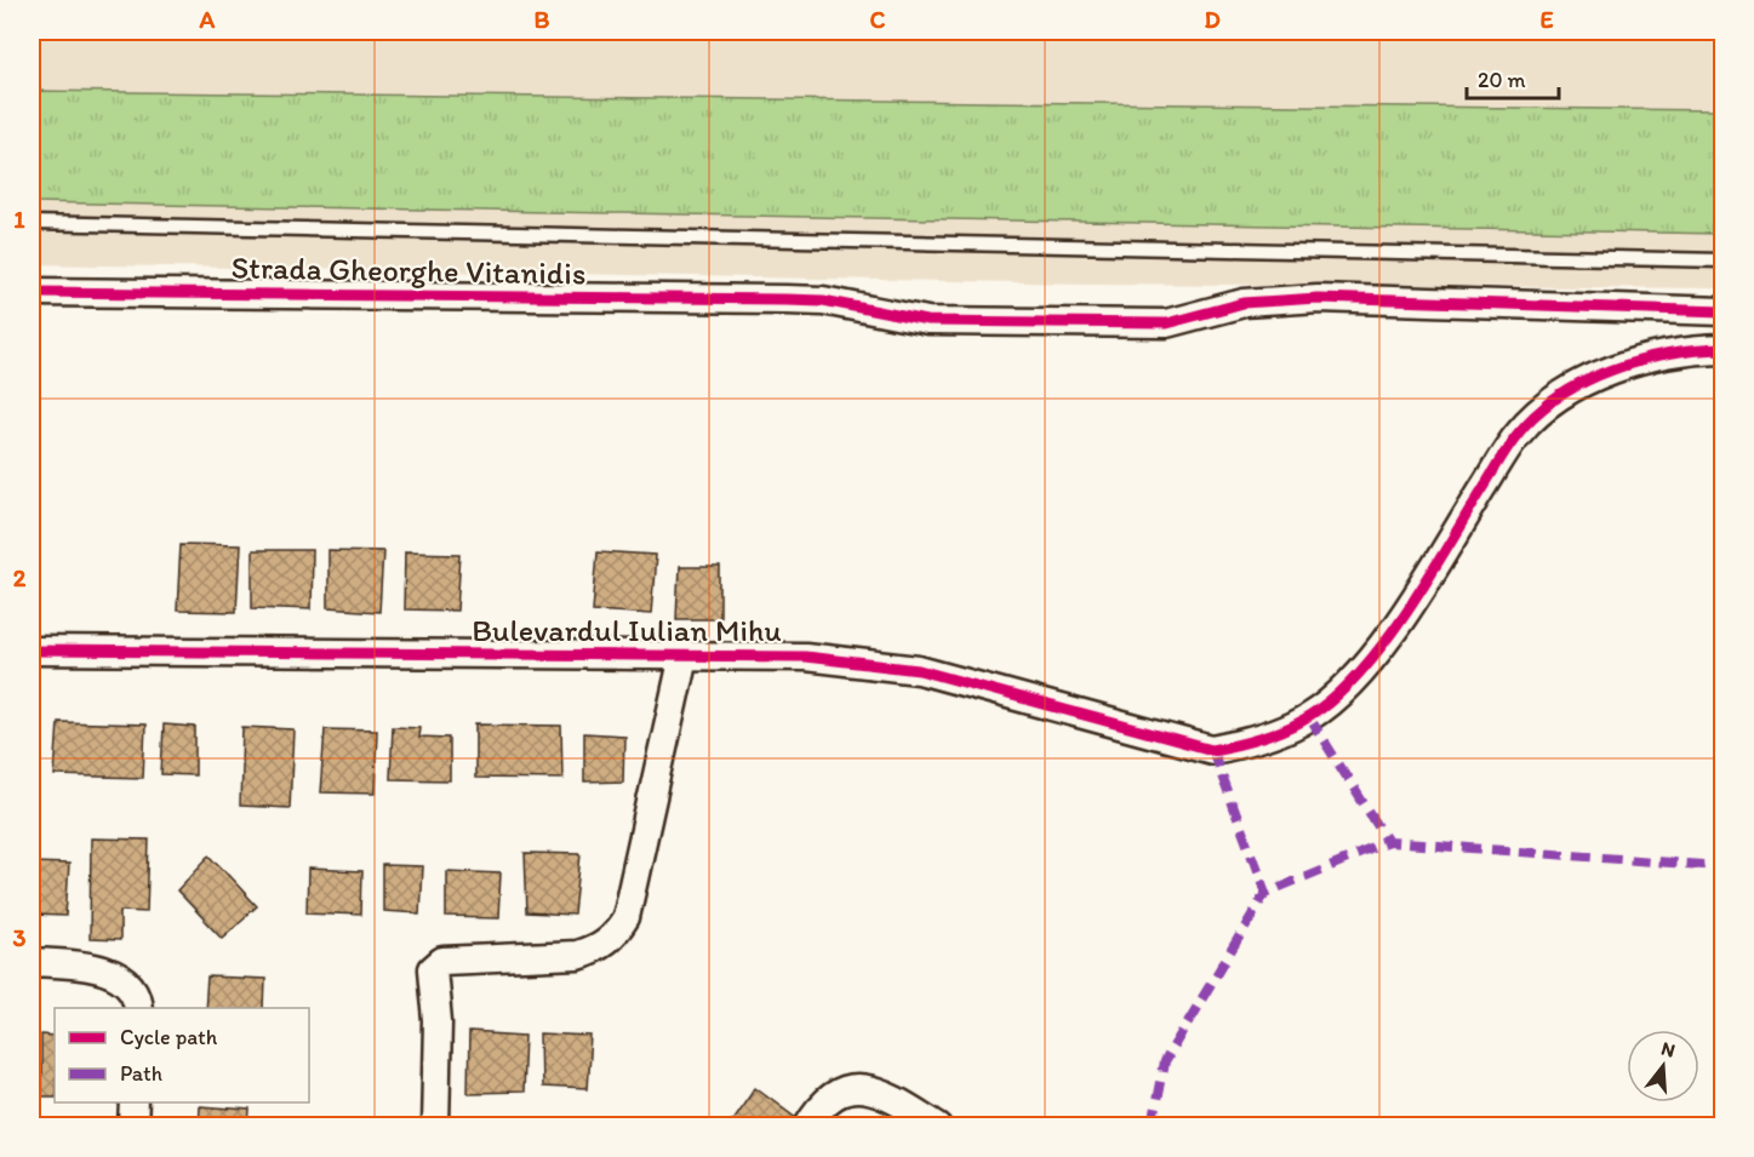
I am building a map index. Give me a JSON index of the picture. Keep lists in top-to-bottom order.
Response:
{
  "streets": {
    "street": ["Strada Gheorghe Vitanidis", "Bulevardul Iulian Mihu"]
  },
  "legend": ["Cycle path", "Path"],
  "scale_bar": "20 m",
  "north": "top",
  "grid": {
    "columns": [
      "A",
      "B",
      "C",
      "D",
      "E"
    ],
    "rows": ["1", "2", "3"]
  }
}
